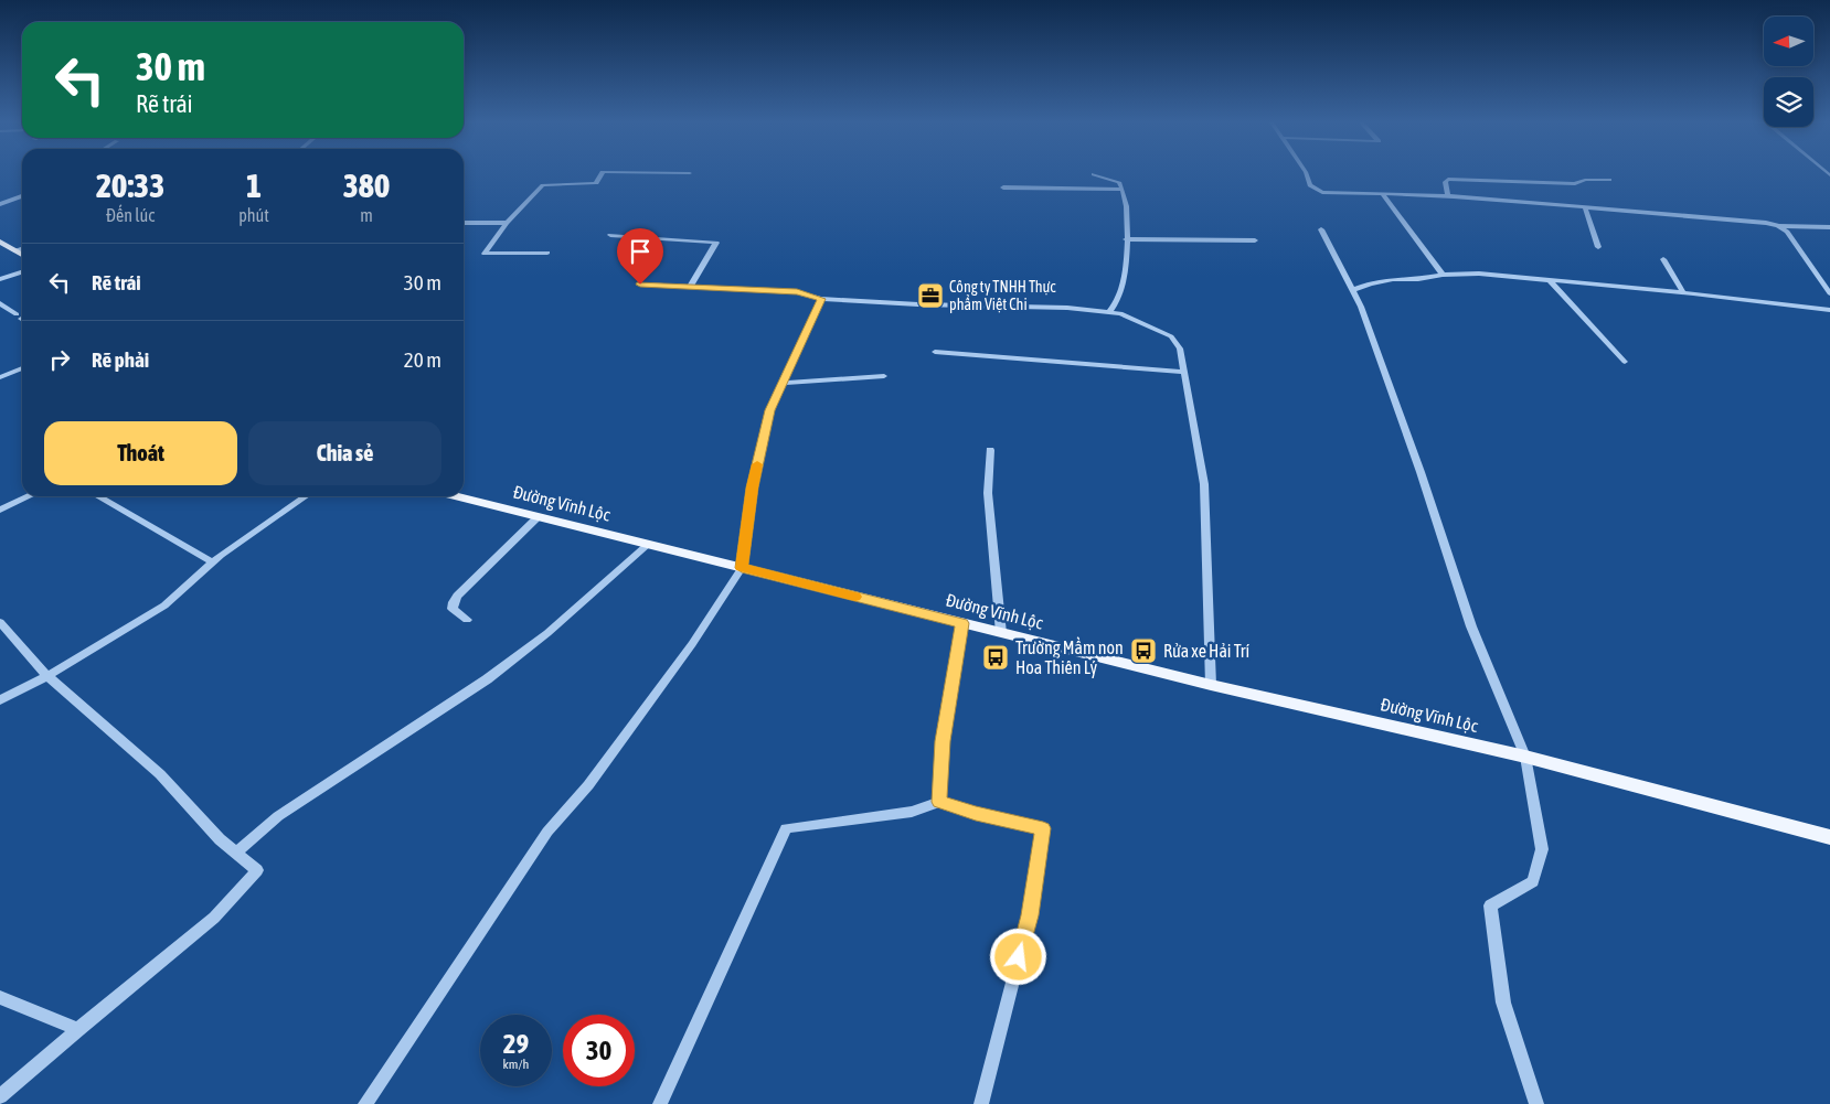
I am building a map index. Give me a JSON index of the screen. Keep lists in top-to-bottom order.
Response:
{
  "streets": {
    "main road": ["Đường Vĩnh Lộc"]
  },
  "places": {
    "office": ["Công ty TNHH Thực phẩm Việt Chi"],
    "bus stop": ["Rửa xe Hải Trí", "Trường Mầm non Hoa Thiên Lý"]
  },
  "north": "left",
  "page": {
    "turn": ["30 m", "Rẽ trái"],
    "eta": [
      "20:33",
      "Đến lúc",
      "1",
      "phút",
      "380",
      "m"
    ],
    "list": [
      {
        "name": "Rẽ trái",
        "value": "30 m"
      },
      {
        "name": "Rẽ phải",
        "value": "20 m"
      }
    ],
    "buttons": ["Thoát", "Chia sẻ"],
    "speed": "29 km/h",
    "limit": "30"
  }
}
